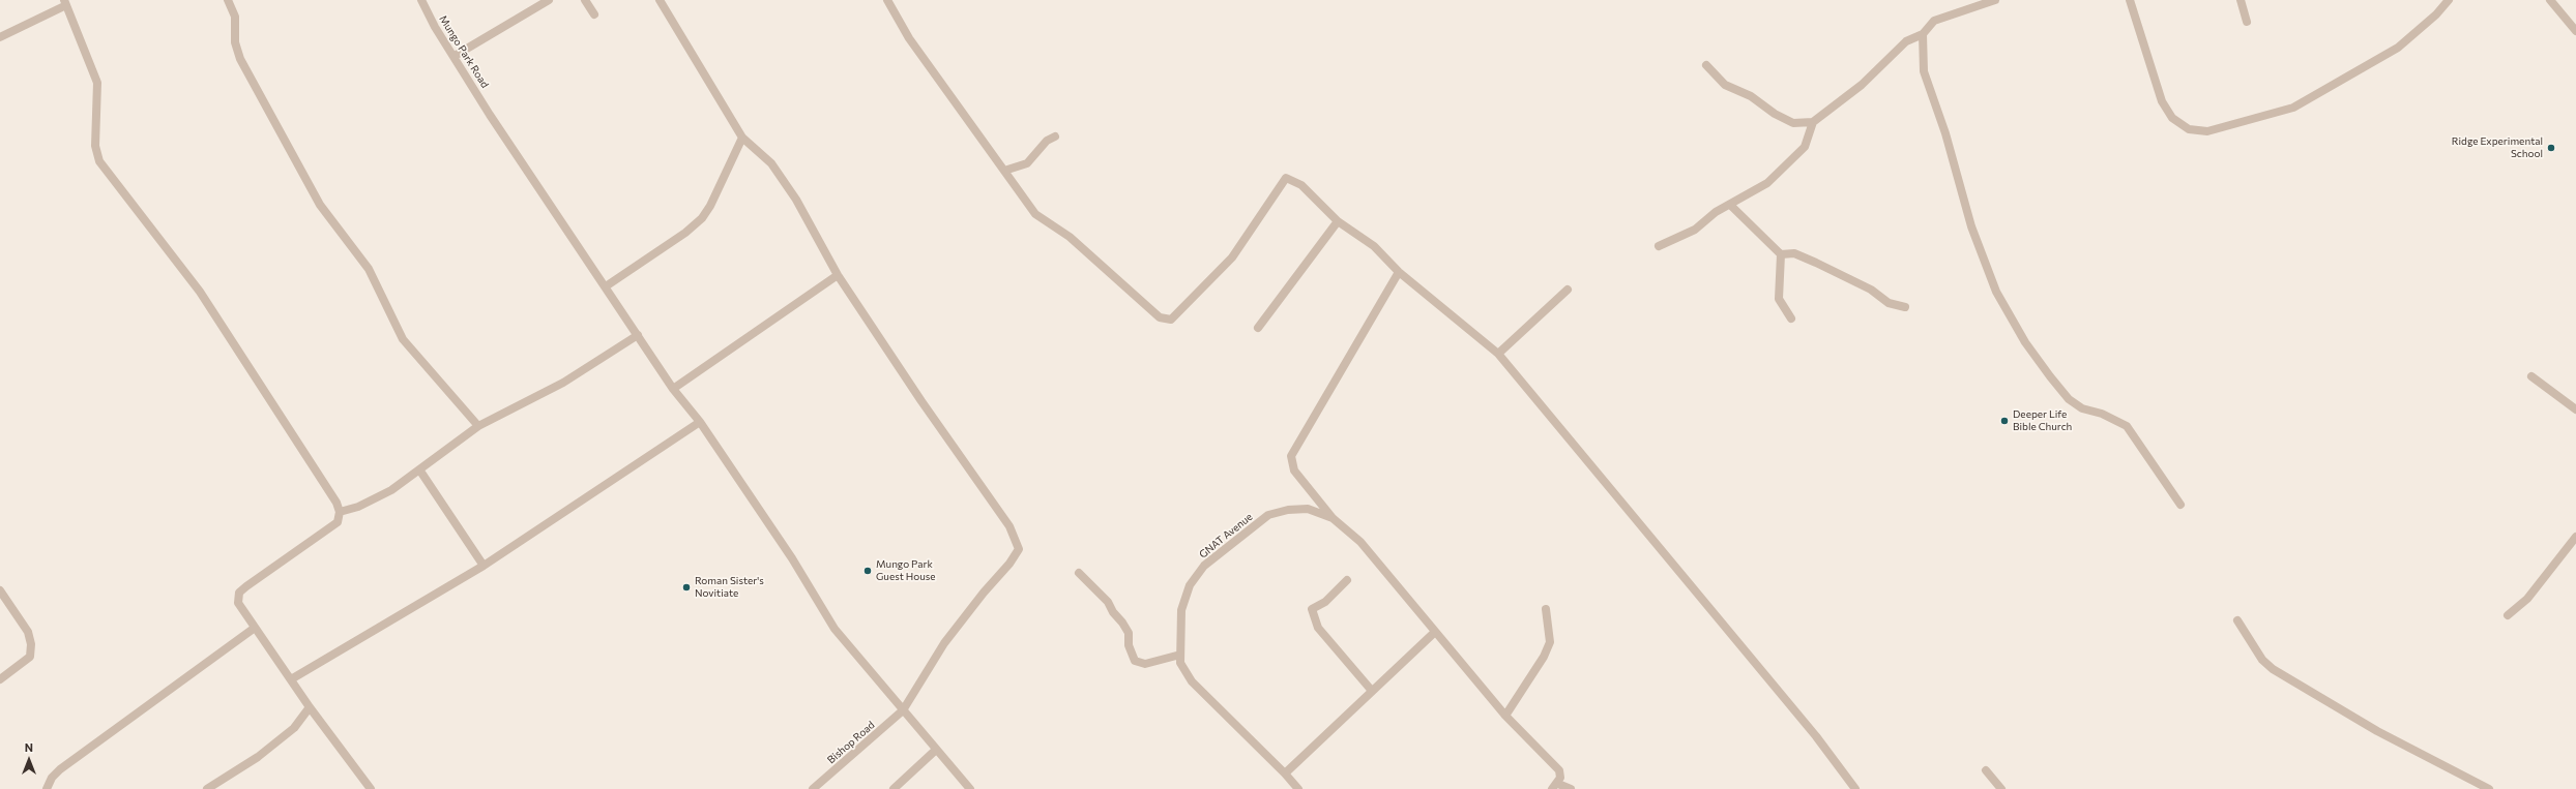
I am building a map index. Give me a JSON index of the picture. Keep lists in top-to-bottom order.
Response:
{
  "streets": {
    "street": ["Mungo Park Road", "GNAT Avenue", "Bishop Road"]
  },
  "crossings": [
    ["Mungo Park Road", "Bishop Road"]
  ],
  "places": [
    "Ridge Experimental School",
    "Deeper Life Bible Church",
    "Mungo Park Guest House",
    "Roman Sister's Novitiate"
  ],
  "north": "top"
}
